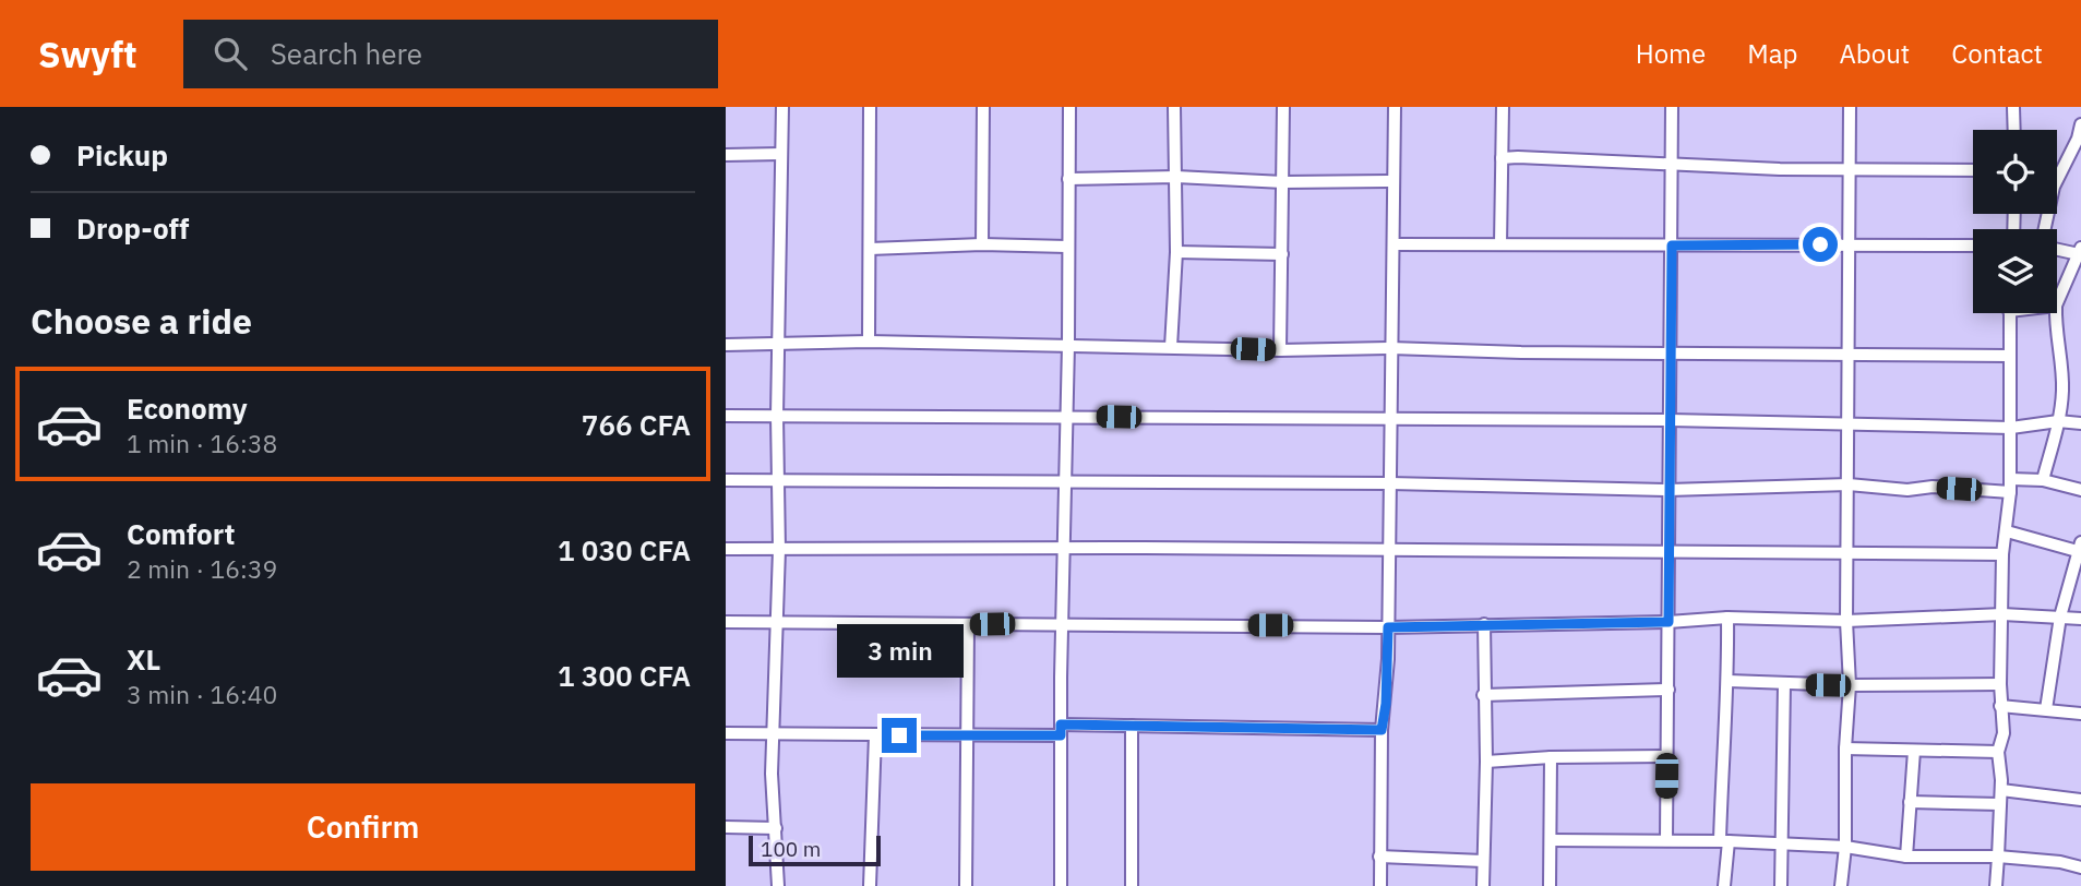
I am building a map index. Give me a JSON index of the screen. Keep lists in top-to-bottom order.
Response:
{
  "scale_bar": "100 m",
  "page": {
    "header": "Swyft",
    "search": "Search here",
    "nav": [
      "Home",
      "Map",
      "About",
      "Contact"
    ],
    "banner": ["Pickup", "Drop-off"],
    "heading": "Choose a ride",
    "list": [
      {
        "name": "Economy",
        "note": "1 min · 16:38",
        "value": "766 CFA"
      },
      {
        "name": "Comfort",
        "note": "2 min · 16:39",
        "value": "1 030 CFA"
      },
      {
        "name": "XL",
        "note": "3 min · 16:40",
        "value": "1 300 CFA"
      }
    ],
    "bubble": "3 min",
    "buttons": "Confirm",
    "scale": "100 m"
  }
}
